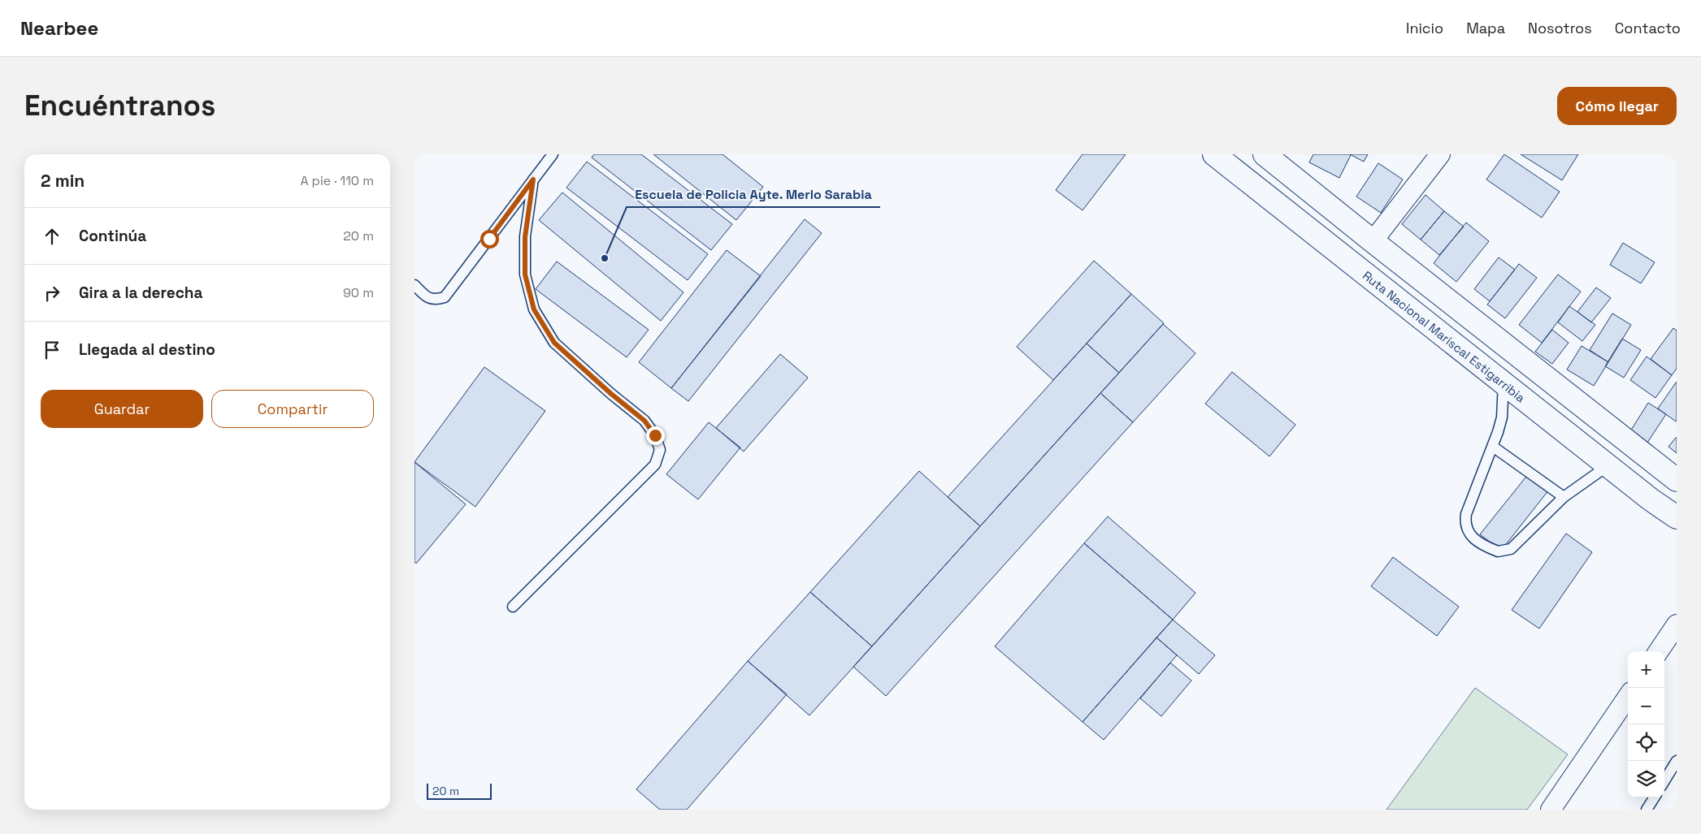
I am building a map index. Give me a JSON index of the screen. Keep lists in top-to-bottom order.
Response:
{
  "streets": {
    "highway": ["Ruta Nacional Mariscal Estigarribia"]
  },
  "places": ["Escuela de Policia Ayte. Merlo Sarabia"],
  "scale_bar": "20 m",
  "page": {
    "header": "Nearbee",
    "nav": [
      "Inicio",
      "Mapa",
      "Nosotros",
      "Contacto"
    ],
    "buttons": [
      "Cómo llegar",
      ["Guardar", "Compartir"]
    ],
    "title": "Encuéntranos",
    "heading": ["2 min", "A pie · 110 m"],
    "list": [
      ["Continúa", "20 m"],
      ["Gira a la derecha", "90 m"],
      "Llegada al destino"
    ],
    "map_buttons": ["+", "−"],
    "scale": "20 m"
  }
}
